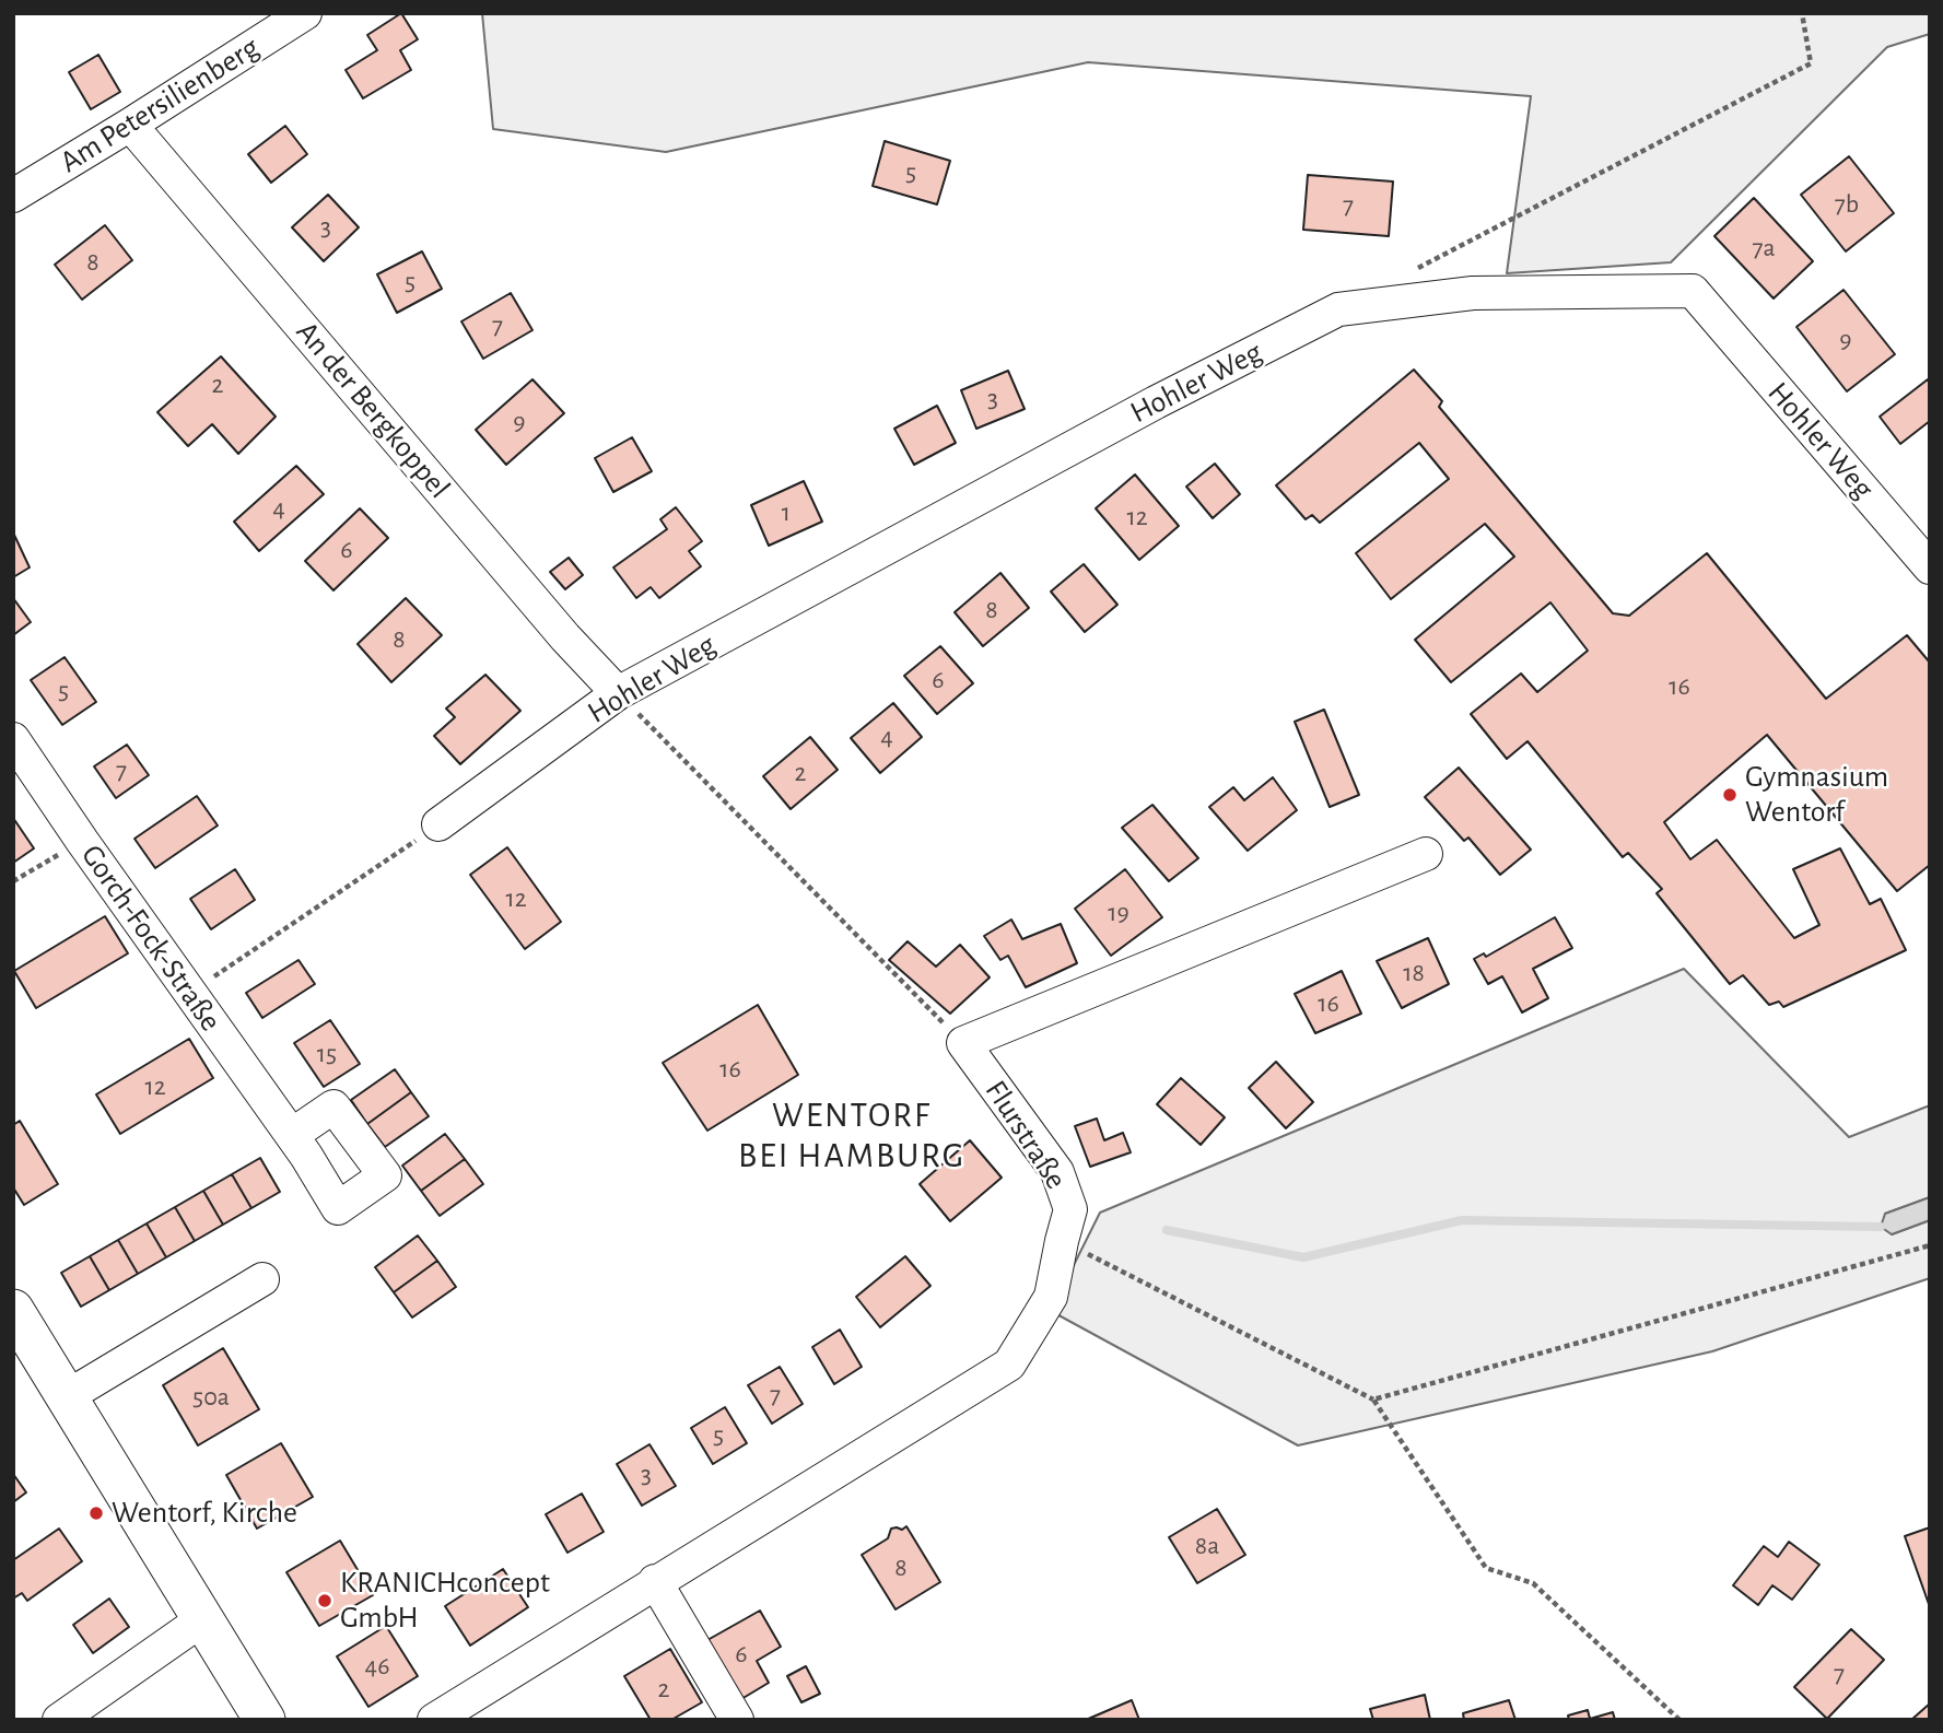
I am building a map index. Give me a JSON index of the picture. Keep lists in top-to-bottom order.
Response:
{
  "streets": {
    "street": [
      "Am Petersilienberg",
      "Hohler Weg",
      "An der Bergkoppel",
      "Gorch-Fock-Straße",
      "Flurstraße"
    ]
  },
  "crossings": [
    ["Am Petersilienberg", "An der Bergkoppel"],
    ["Hohler Weg", "An der Bergkoppel"]
  ],
  "districts": ["WENTORF BEI HAMBURG"],
  "places": ["Gymnasium Wentorf", "Wentorf, Kirche", "KRANICHconcept GmbH"],
  "house_numbers": [
    "5",
    "7b",
    "7",
    "3",
    "7a",
    "8",
    "5",
    "7",
    "9",
    "2",
    "3",
    "9",
    "4",
    "1",
    "12",
    "6",
    "8",
    "8",
    "6",
    "16",
    "5",
    "4",
    "7",
    "2",
    "12",
    "19",
    "18",
    "16",
    "15",
    "16",
    "12",
    "7",
    "50a",
    "5",
    "3",
    "8a",
    "8",
    "6",
    "46",
    "7",
    "2"
  ]
}
